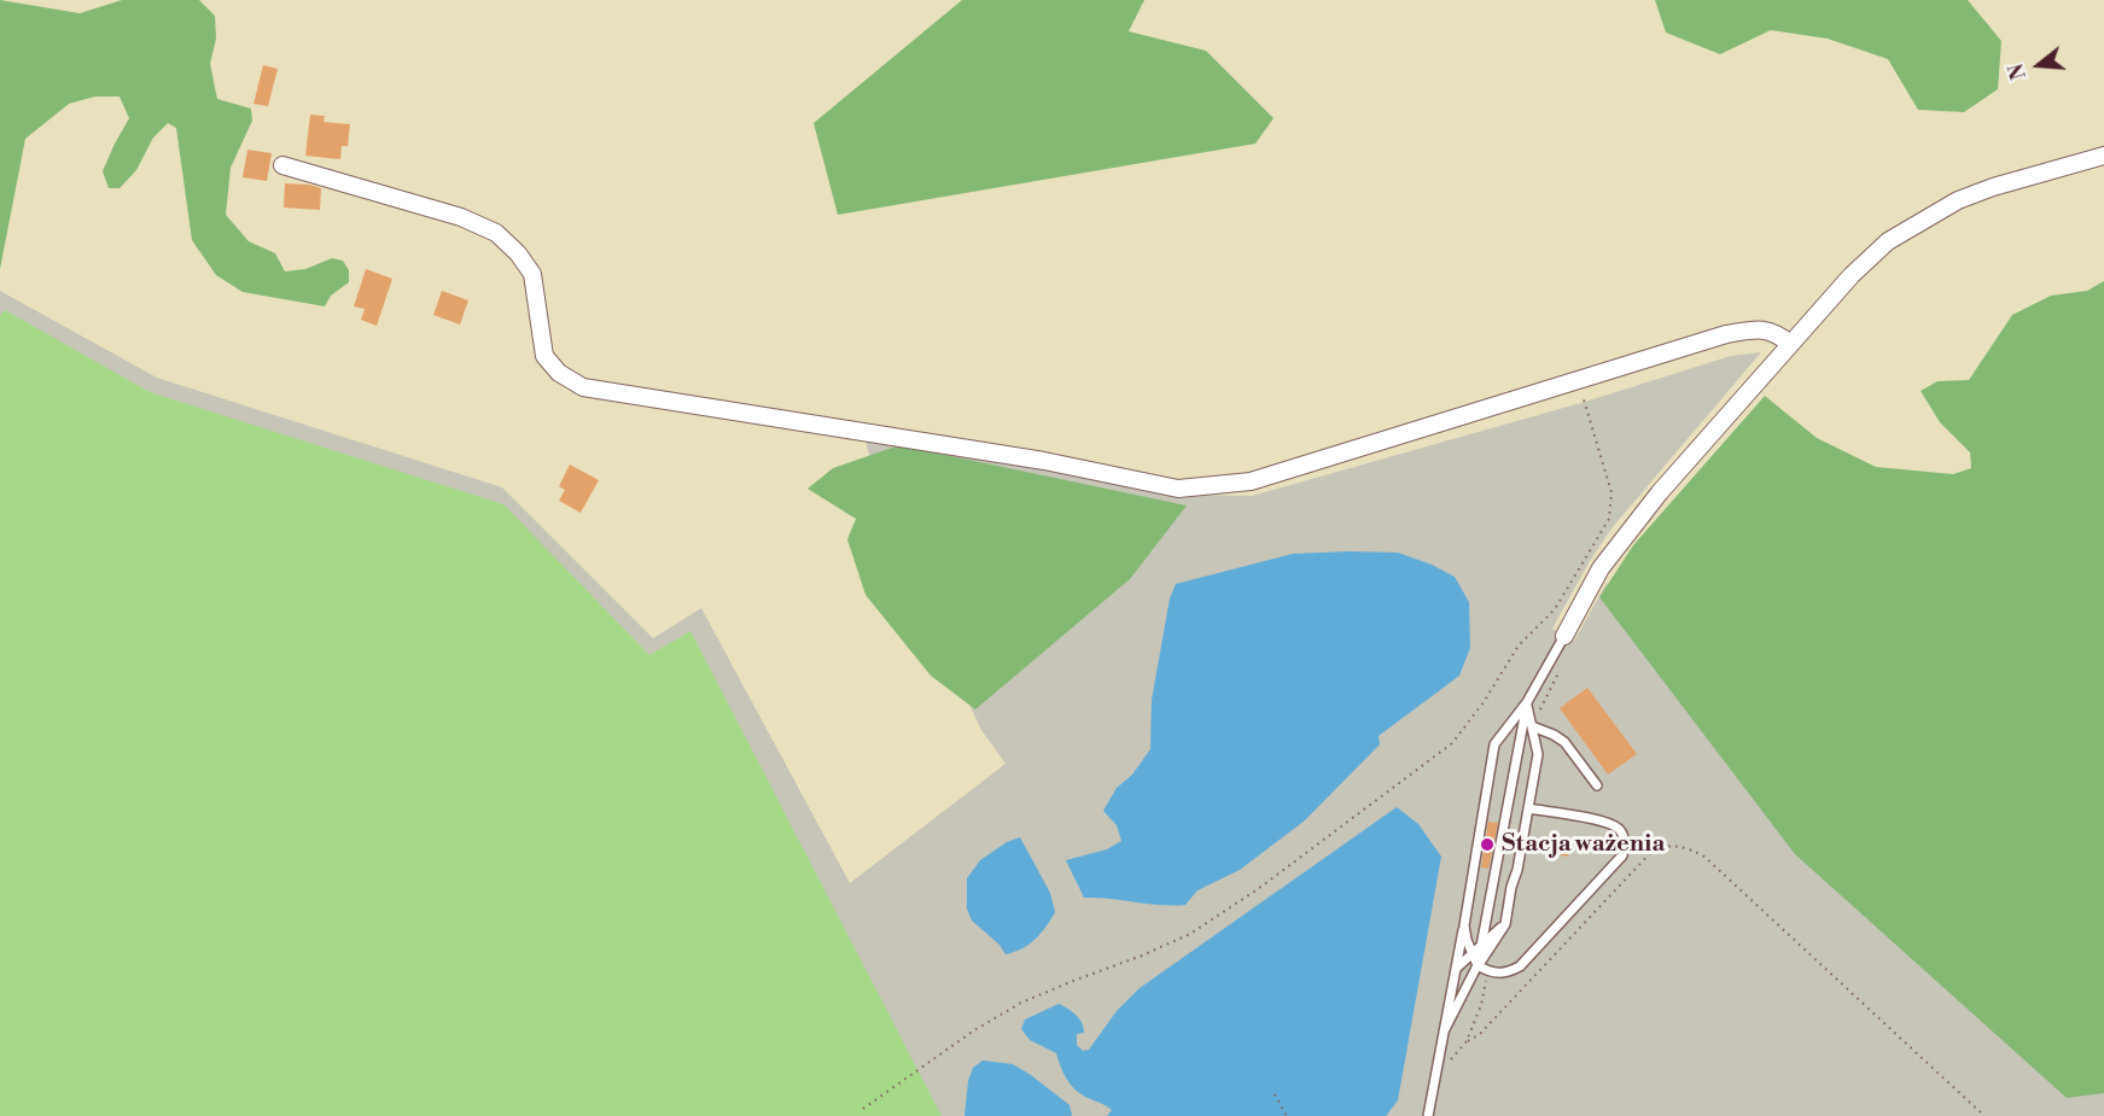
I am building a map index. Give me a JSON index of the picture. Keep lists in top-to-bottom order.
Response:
{
  "places": ["Stacja ważenia"],
  "north": "left"
}
